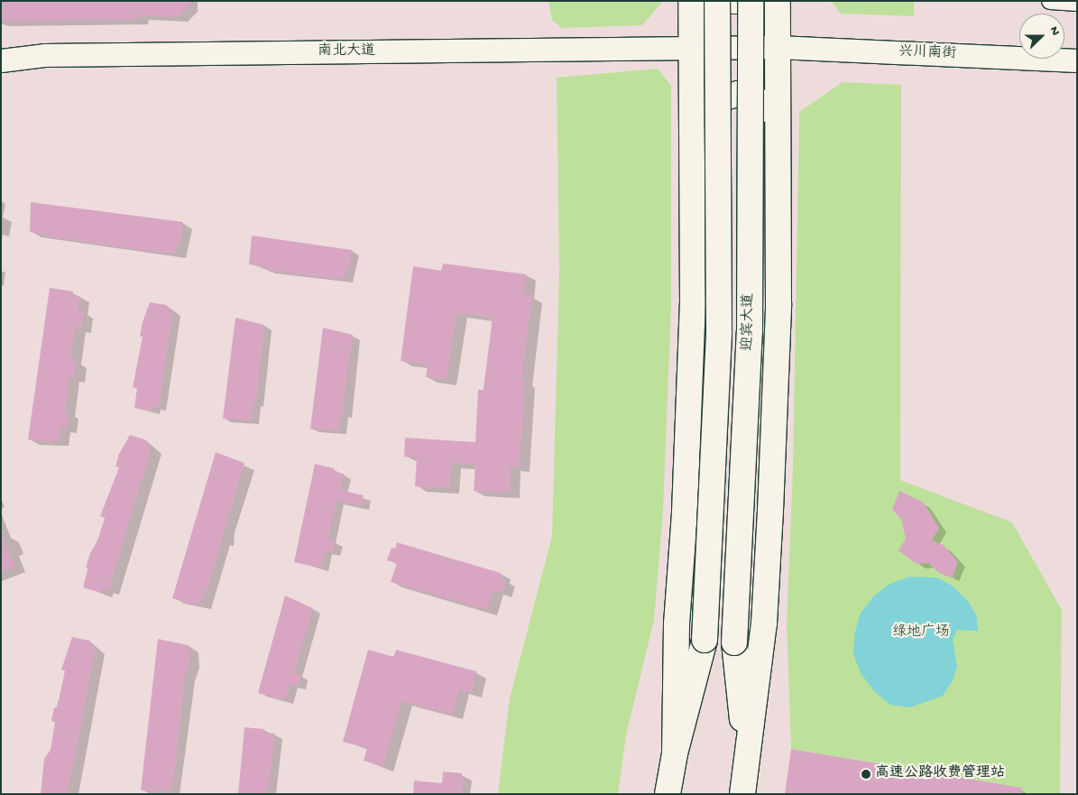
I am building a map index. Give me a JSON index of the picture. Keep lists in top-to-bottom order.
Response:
{
  "streets": {
    "main road": ["迎宾大道"],
    "street": ["南北大道", "兴川南街"]
  },
  "crossings": [
    ["南北大道", "兴川南街"]
  ],
  "parks": ["绿地广场"],
  "places": ["高速公路收费管理站"],
  "north": "right"
}
